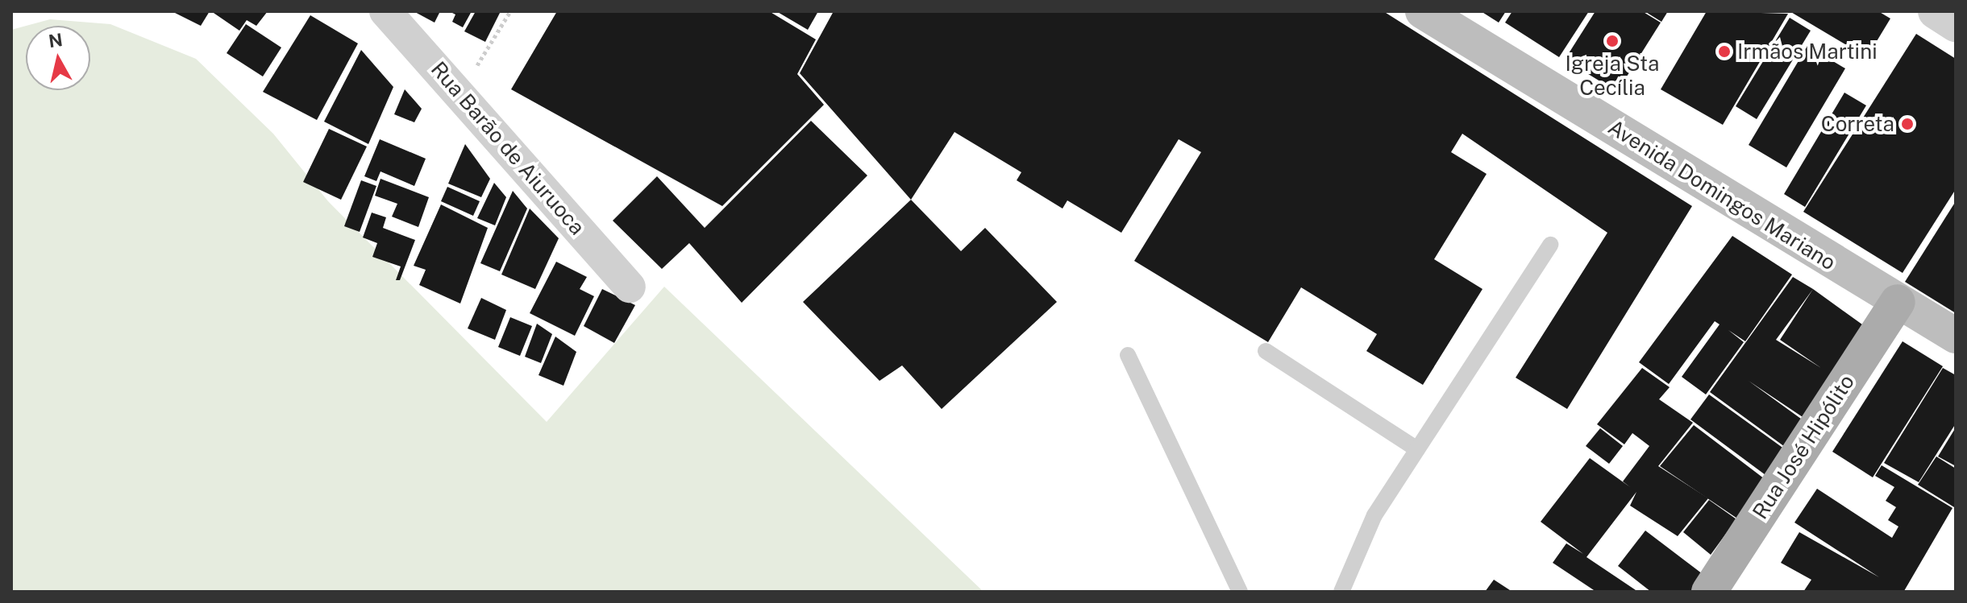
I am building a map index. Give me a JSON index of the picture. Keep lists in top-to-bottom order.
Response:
{
  "streets": {
    "main road": ["Avenida Domingos Mariano", "Rua José Hipólito"],
    "street": ["Rua Barão de Aiuruoca"]
  },
  "crossings": [
    ["Avenida Domingos Mariano", "Rua José Hipólito"]
  ],
  "places": ["Igreja Sta Cecília", "Irmãos Martini", "Correta"],
  "north": "top"
}
